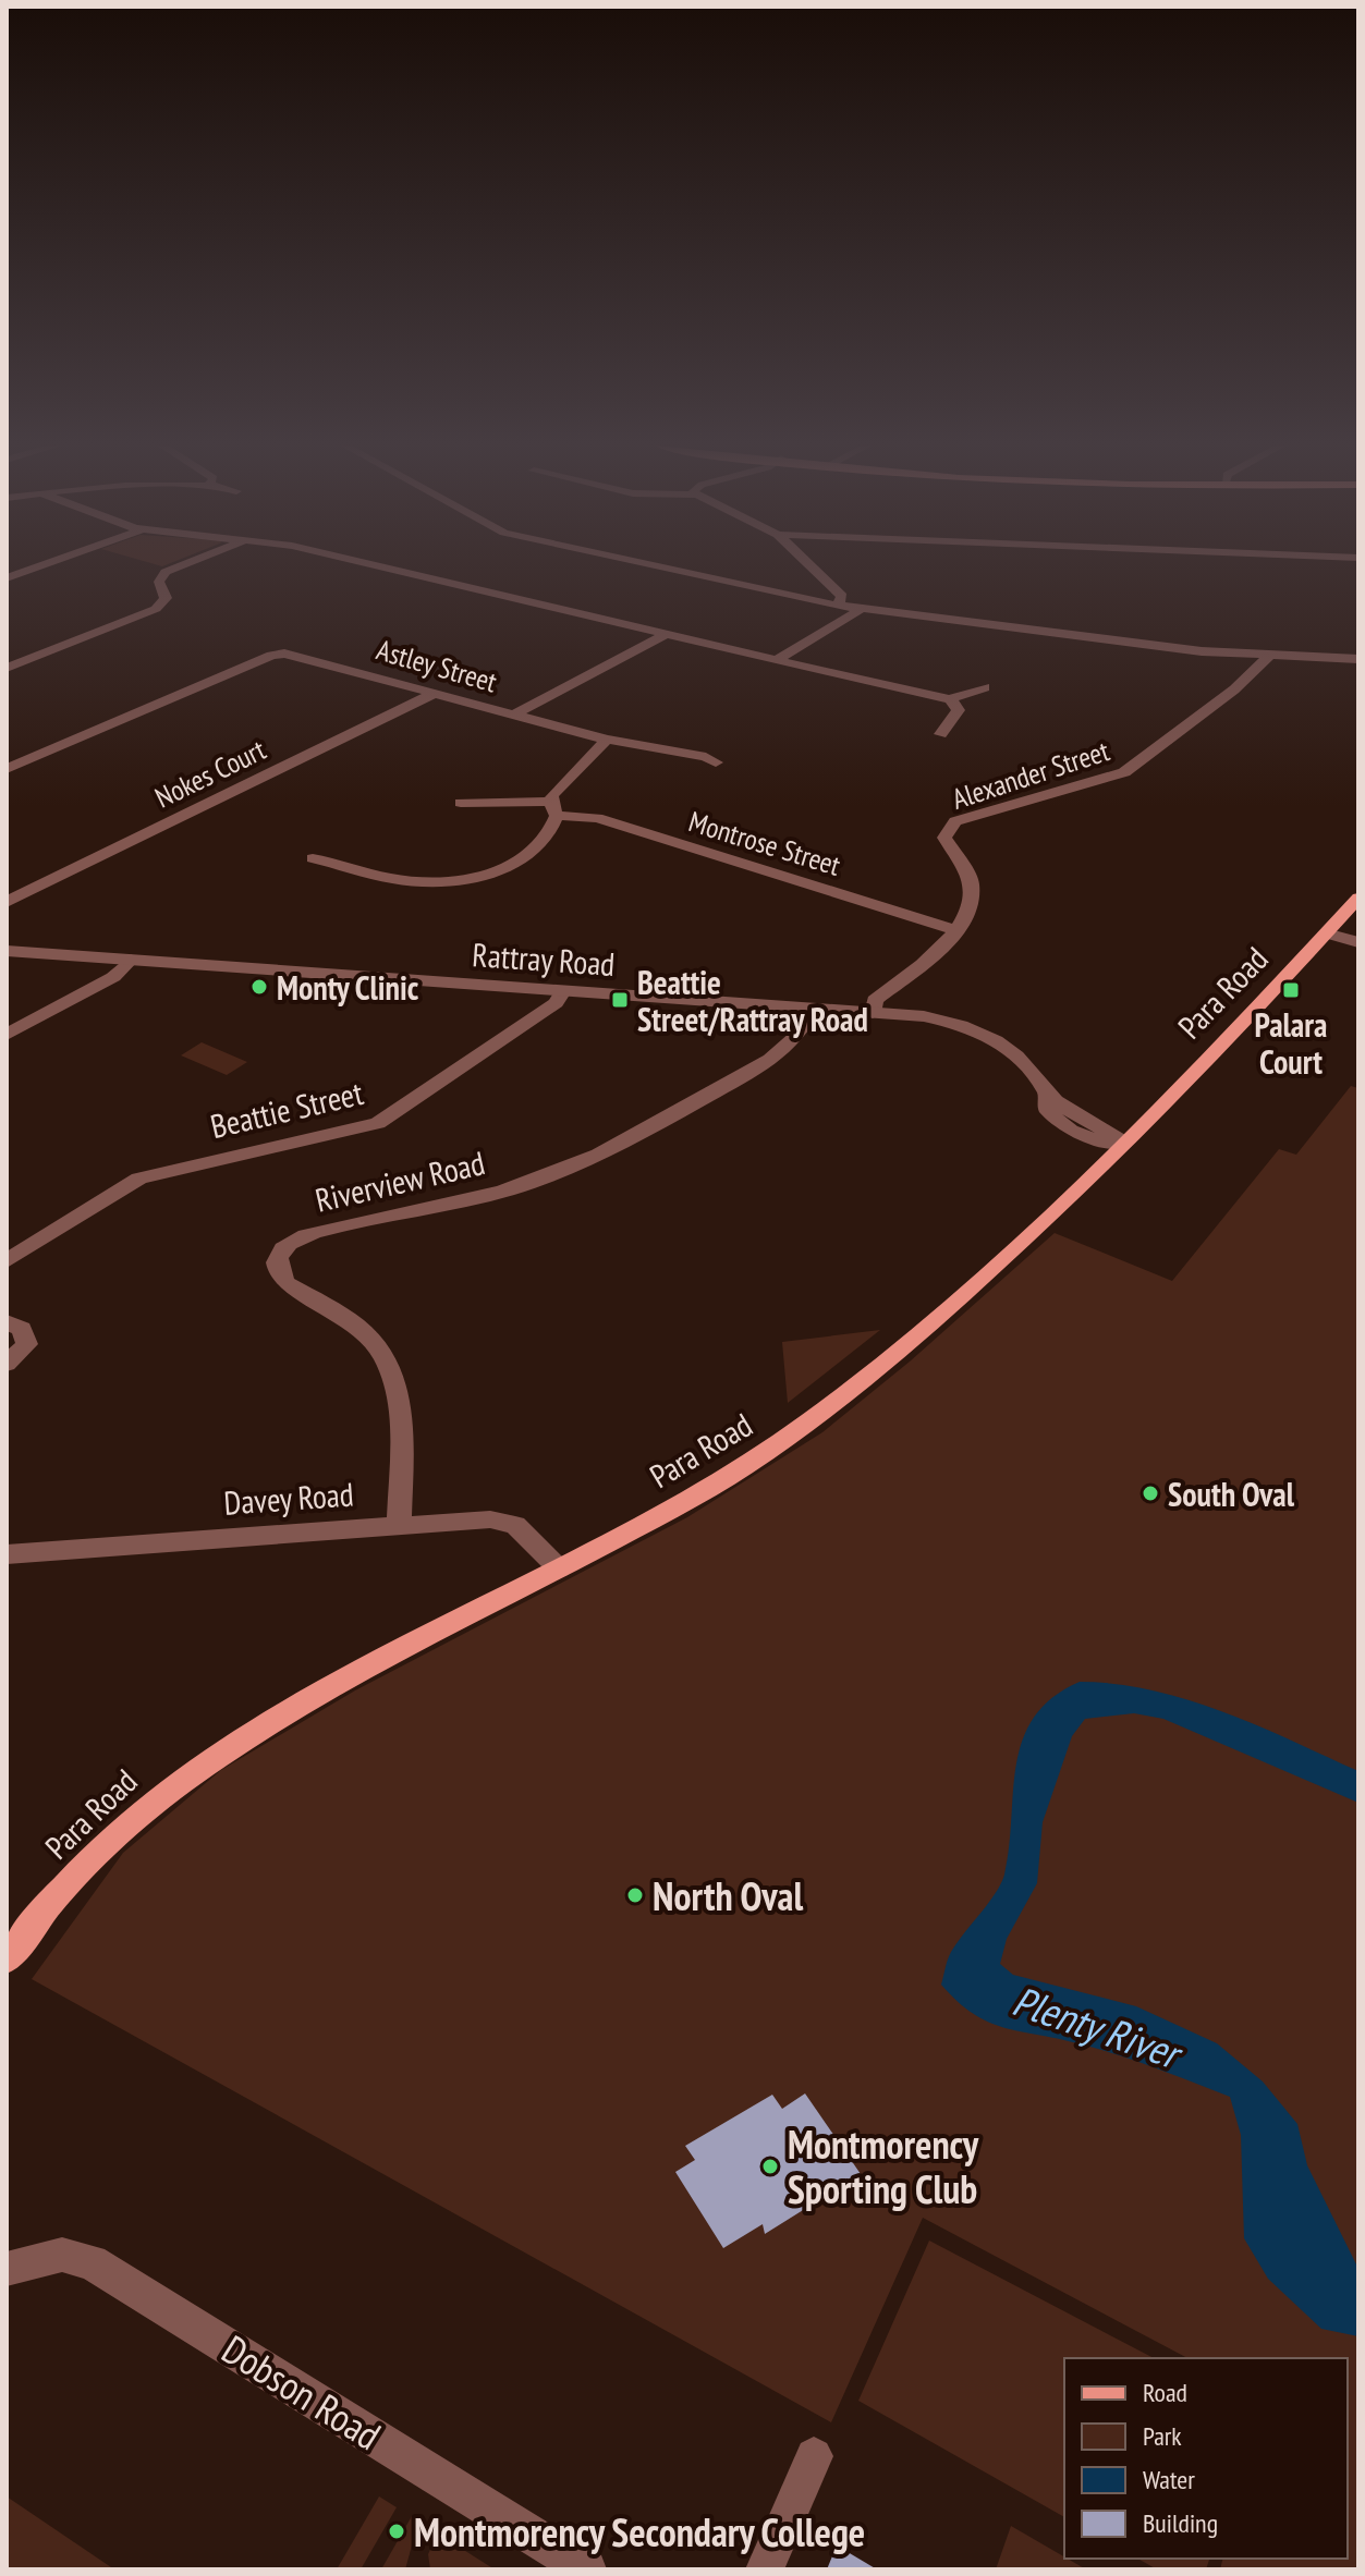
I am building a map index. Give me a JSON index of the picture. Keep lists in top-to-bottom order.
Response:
{
  "streets": {
    "main road": ["Para Road"],
    "street": [
      "Astley Street",
      "Nokes Court",
      "Alexander Street",
      "Montrose Street",
      "Rattray Road",
      "Beattie Street",
      "Riverview Road",
      "Davey Road",
      "Dobson Road"
    ]
  },
  "crossings": [
    ["Astley Street", "Nokes Court"],
    ["Alexander Street", "Montrose Street"],
    ["Alexander Street", "Rattray Road"],
    ["Rattray Road", "Para Road"],
    ["Rattray Road", "Beattie Street"],
    ["Rattray Road", "Riverview Road"],
    ["Para Road", "Davey Road"],
    ["Riverview Road", "Davey Road"]
  ],
  "water": ["Plenty River"],
  "places": {
    "other": [
      "Monty Clinic",
      "South Oval",
      "North Oval",
      "Montmorency Sporting Club",
      "Montmorency Secondary College"
    ],
    "transit": ["Palara Court", "Beattie Street/Rattray Road"]
  },
  "legend": [
    "Road",
    "Park",
    "Water",
    "Building"
  ]
}
